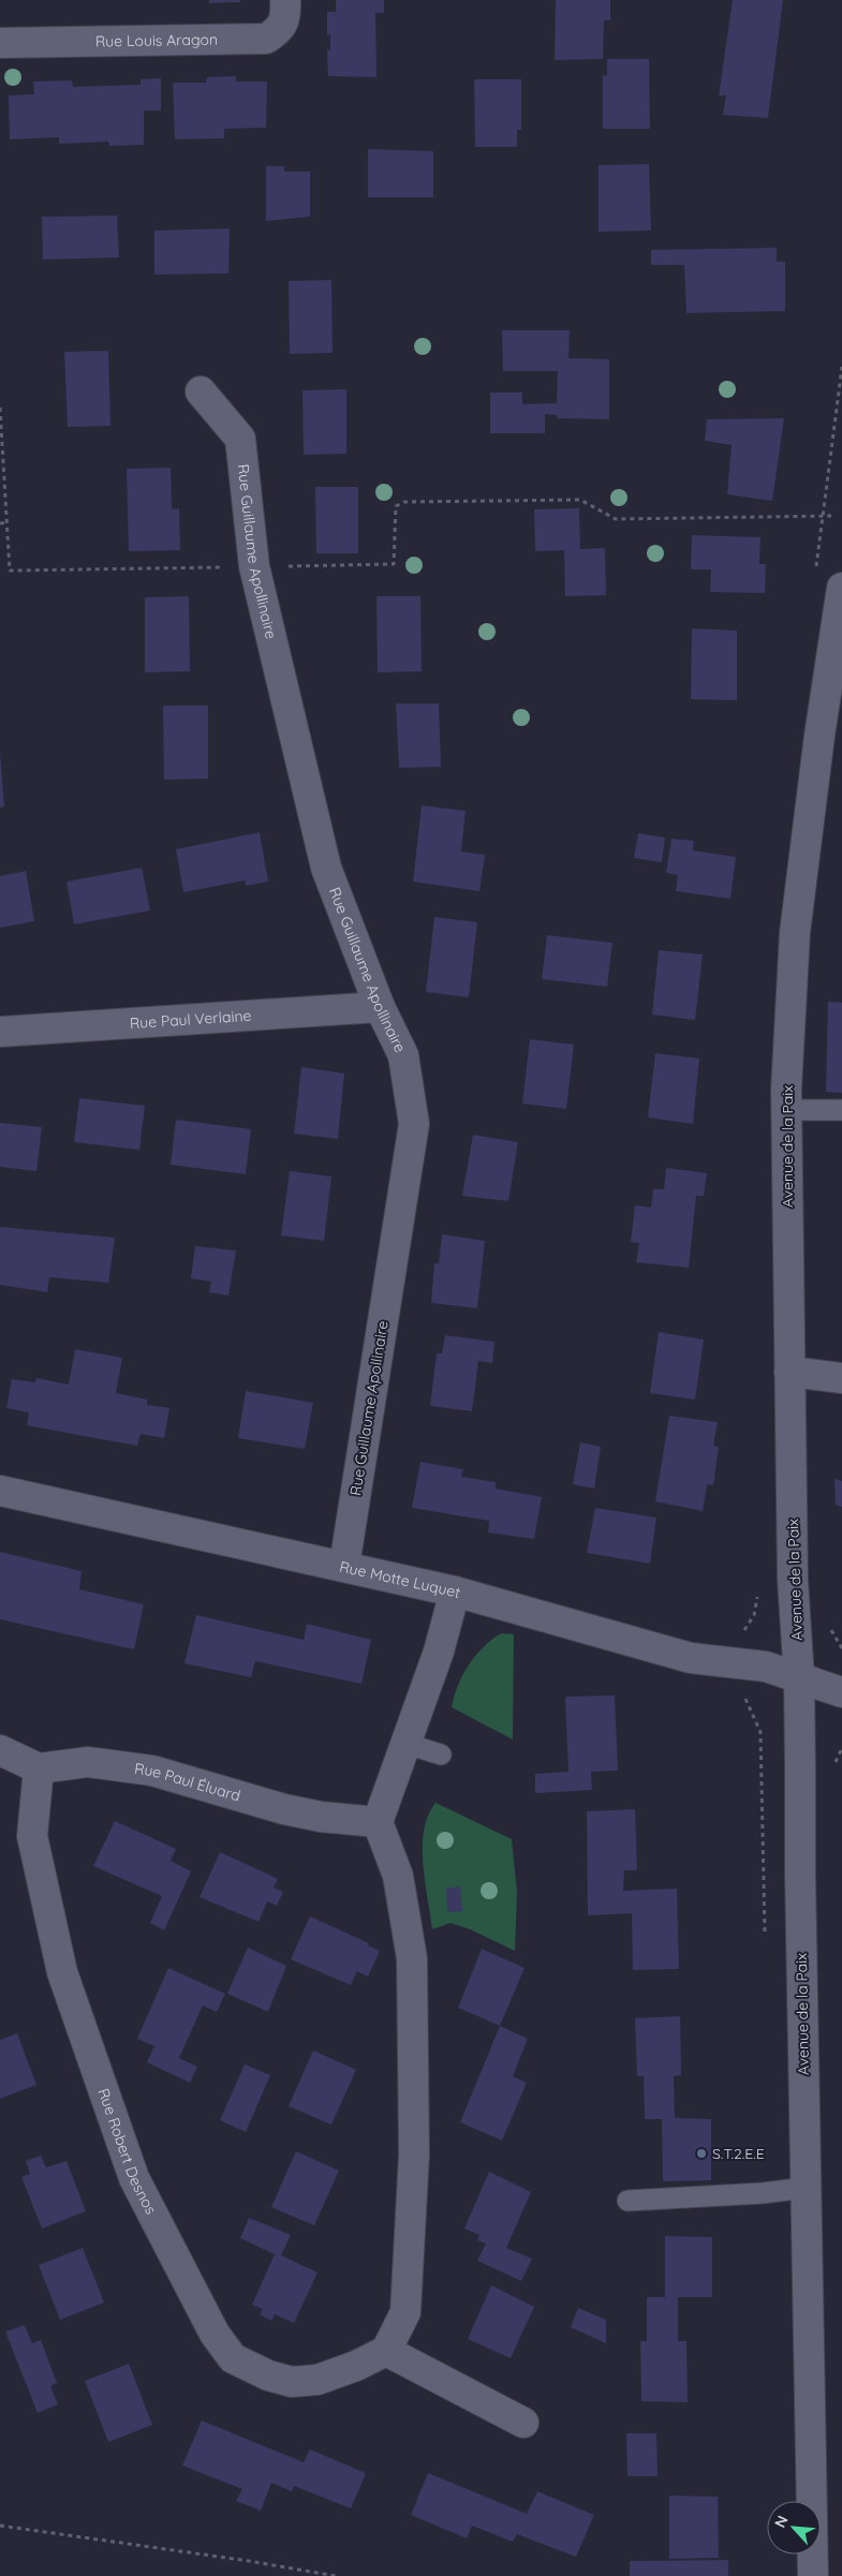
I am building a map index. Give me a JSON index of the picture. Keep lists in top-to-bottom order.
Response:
{
  "streets": {
    "street": [
      "Rue Louis Aragon",
      "Rue Guillaume Apollinaire",
      "Rue Paul Verlaine",
      "Avenue de la Paix",
      "Rue Motte Luquet",
      "Rue Paul Éluard",
      "Rue Robert Desnos"
    ]
  },
  "crossings": [
    ["Rue Guillaume Apollinaire", "Rue Paul Verlaine"],
    ["Rue Guillaume Apollinaire", "Rue Motte Luquet"],
    ["Avenue de la Paix", "Rue Motte Luquet"],
    ["Rue Paul Éluard", "Rue Robert Desnos"]
  ],
  "places": ["S.T.2.E.E"],
  "north": "top left"
}
